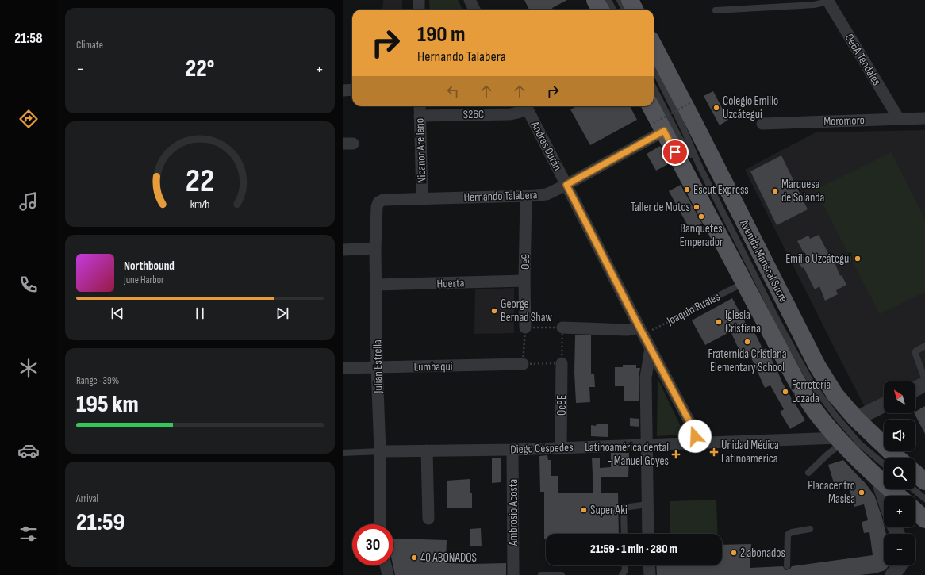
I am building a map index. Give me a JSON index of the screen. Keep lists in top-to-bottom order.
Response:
{
  "streets": {
    "main road": ["Avenida Mariscal Sucre"],
    "street": [
      "Oe6A Tendales",
      "S26C",
      "Moromoro",
      "Andres Durán",
      "Nicanor Arellano",
      "Hernando Talabera",
      "Oe9",
      "Huerta",
      "Julian Estrella",
      "Lumbaqui",
      "Oe8E",
      "Diego Céspedes",
      "Ambrosio Acosta"
    ],
    "lane": ["Joaquin Ruales"]
  },
  "crossings": [
    ["Oe6A Tendales", "Moromoro"],
    ["S26C", "Nicanor Arellano"],
    ["Andres Durán", "Hernando Talabera"],
    ["Andres Durán", "Joaquin Ruales"],
    ["Andres Durán", "Diego Céspedes"],
    ["Nicanor Arellano", "Hernando Talabera"],
    ["Hernando Talabera", "Oe9"],
    ["Hernando Talabera", "Julian Estrella"],
    ["Oe9", "Huerta"],
    ["Huerta", "Julian Estrella"],
    ["Julian Estrella", "Lumbaqui"],
    ["Julian Estrella", "Diego Céspedes"],
    ["Oe8E", "Diego Céspedes"],
    ["Diego Céspedes", "Ambrosio Acosta"]
  ],
  "places": {
    "other": [
      "Colegio Emilio Uzcátegui",
      "Escut Express",
      "Marquesa de Solanda",
      "Taller de Motos",
      "Banquetes Emperador",
      "Emilio Uzcátegui",
      "George Bernad Shaw",
      "Iglesia Cristiana",
      "Fraternida Cristiana Elementary School",
      "Ferretería Lozada",
      "Placacentro Masisa",
      "Super Aki",
      "2 abonados",
      "40 ABONADOS"
    ],
    "health": ["Unidad Médica Latinoamerica", "Latinoamérica dental - Manuel Goyes"]
  },
  "north": "top left",
  "page": {
    "tabs": "21:58",
    "tile": [
      "Climate",
      ["Range · 39%", "195 km"],
      ["Arrival", "21:59"]
    ],
    "turn": ["190 m", "Hernando Talabera"],
    "heat": ["−", "22°", "+"],
    "song": ["Northbound", "June Harbor"],
    "map_buttons": ["+", "−"],
    "limit": "30",
    "trip": "21:59 · 1 min · 280 m",
    "gauge": ["22", "km/h"]
  }
}
